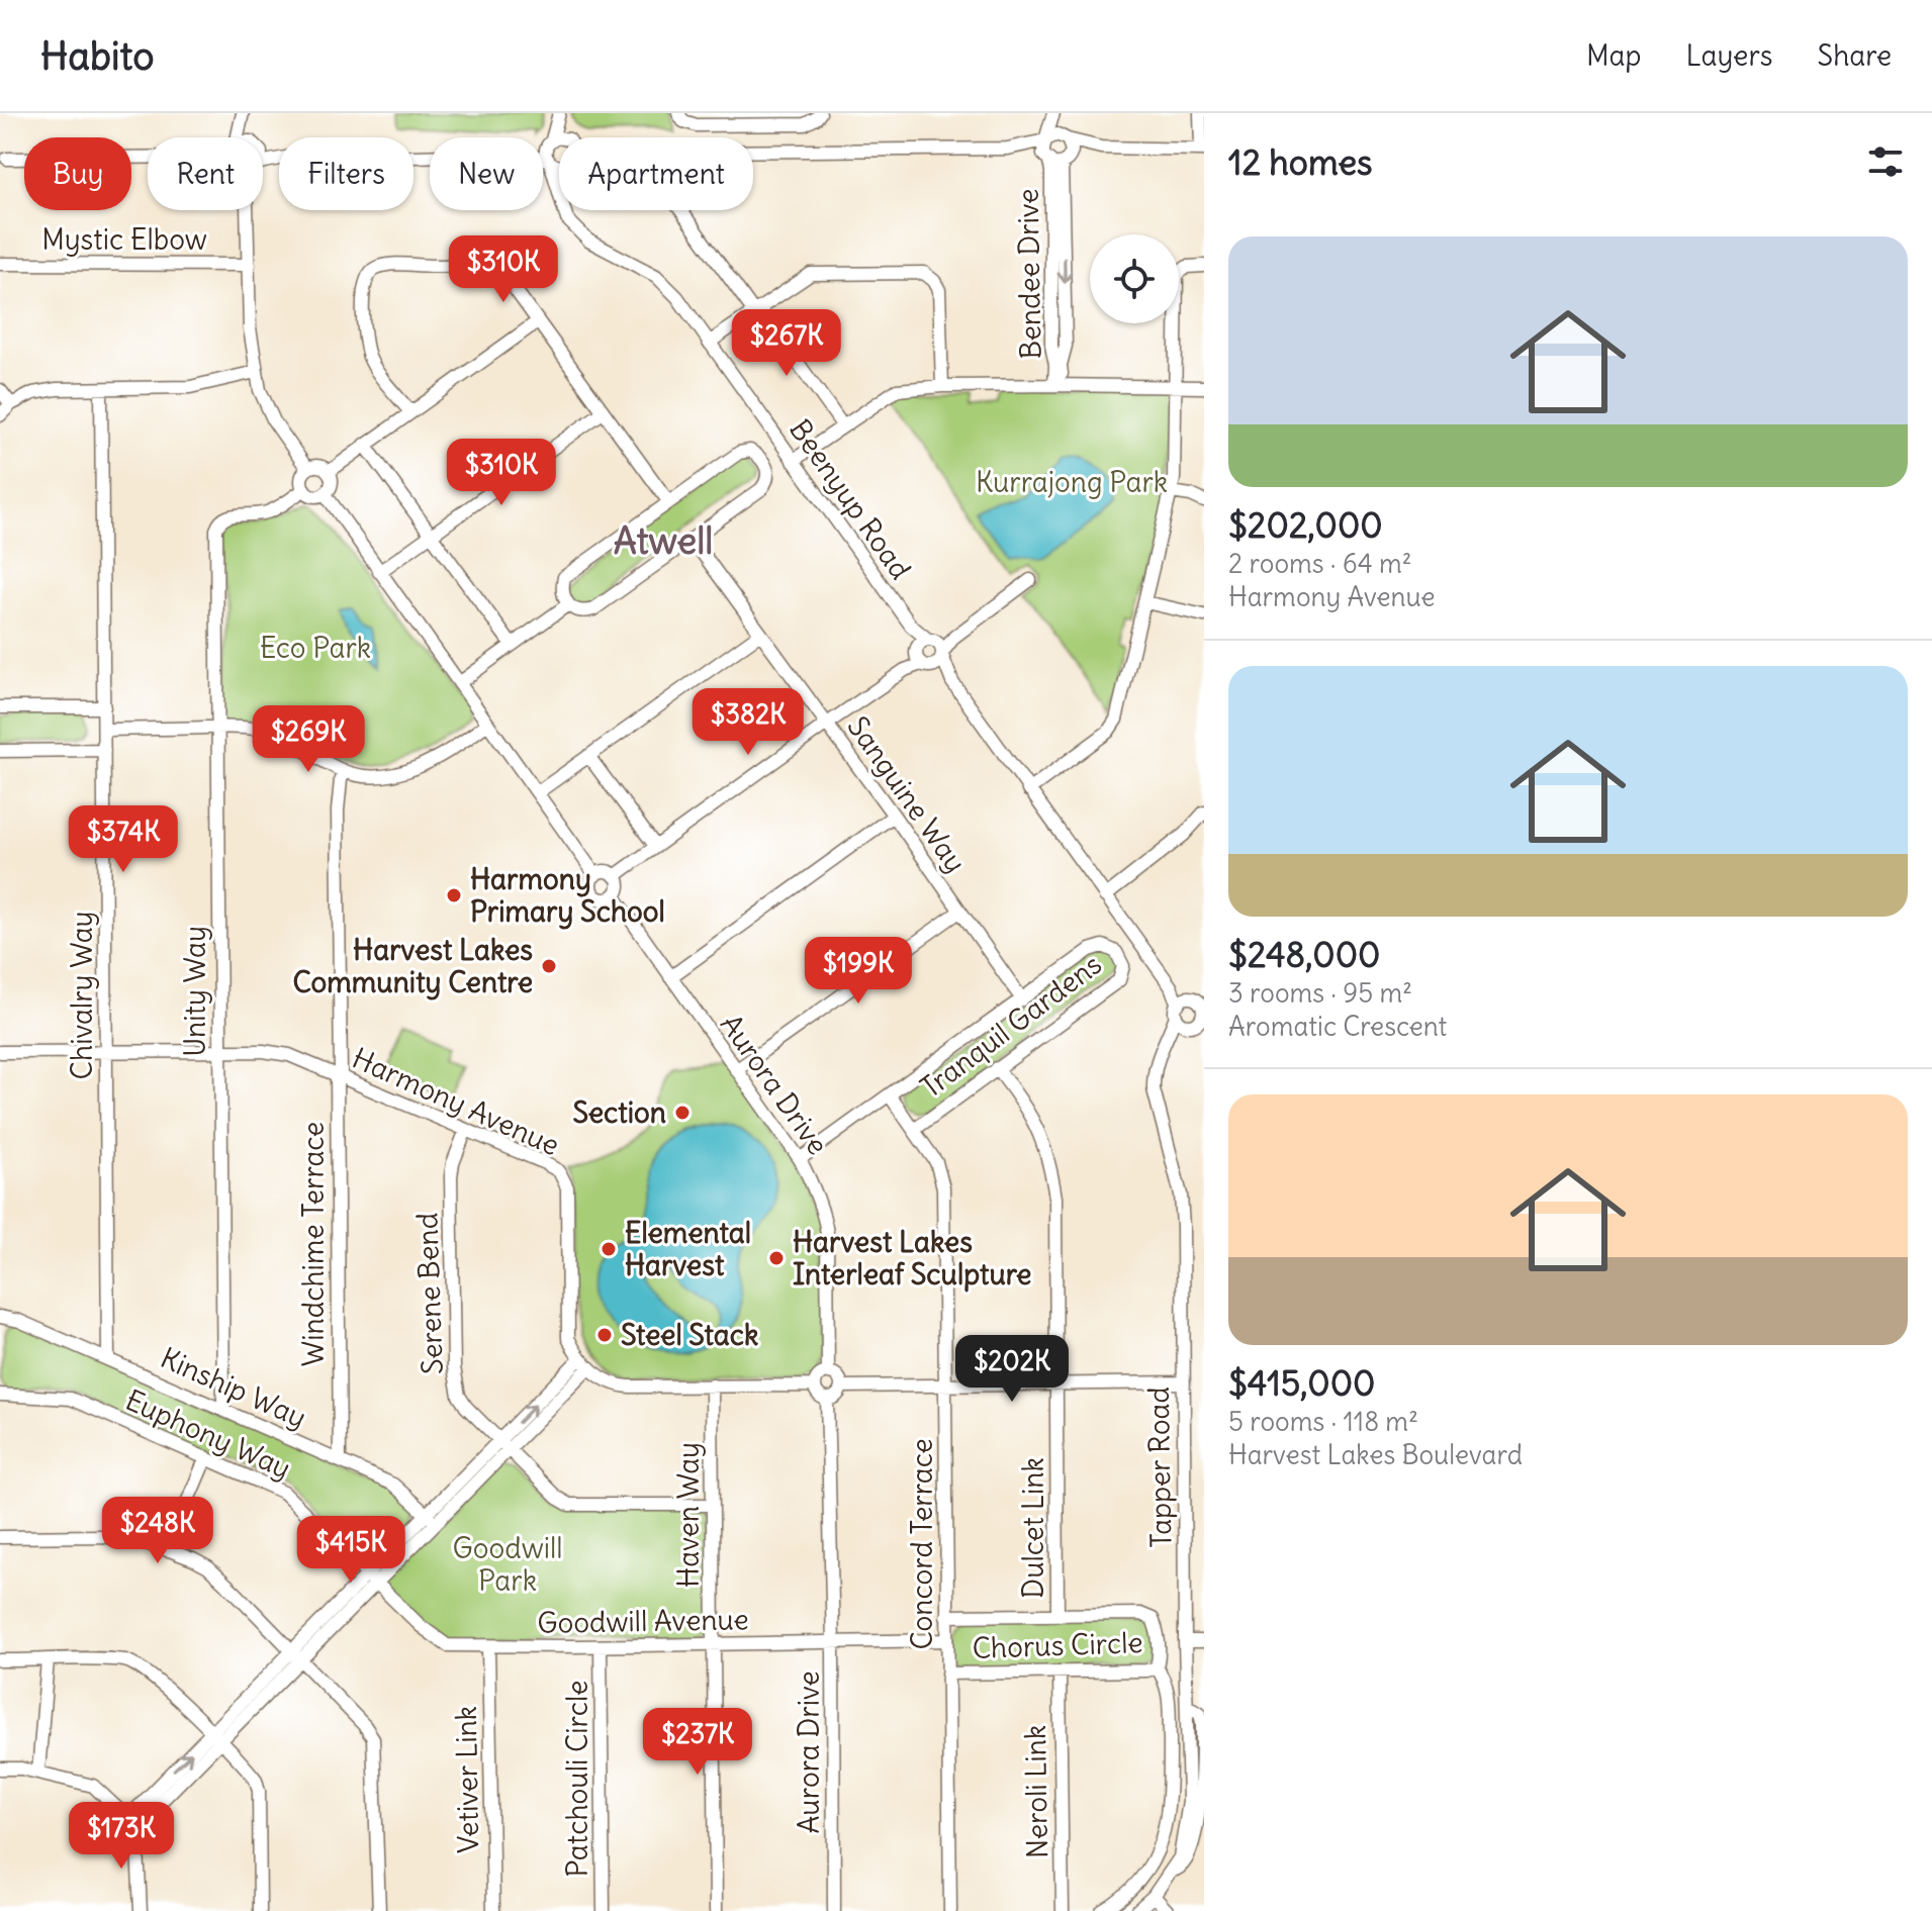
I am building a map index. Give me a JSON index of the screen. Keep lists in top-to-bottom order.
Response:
{
  "streets": {
    "street": [
      "Mystic Elbow",
      "Bendee Drive",
      "Beenyup Road",
      "Sanguine Way",
      "Unity Way",
      "Chivalry Way",
      "Tranquil Gardens",
      "Aurora Drive",
      "Harmony Avenue",
      "Windchime Terrace",
      "Serene Bend",
      "Kinship Way",
      "Euphony Way",
      "Tapper Road",
      "Haven Way",
      "Dulcet Link",
      "Concord Terrace",
      "Goodwill Avenue",
      "Chorus Circle",
      "Patchouli Circle",
      "Vetiver Link",
      "Neroli Link"
    ]
  },
  "crossings": [
    ["Beenyup Road", "Tapper Road"],
    ["Sanguine Way", "Tranquil Gardens"],
    ["Unity Way", "Harmony Avenue"],
    ["Unity Way", "Kinship Way"],
    ["Chivalry Way", "Harmony Avenue"],
    ["Chivalry Way", "Kinship Way"],
    ["Tranquil Gardens", "Aurora Drive"],
    ["Tranquil Gardens", "Dulcet Link"],
    ["Tranquil Gardens", "Concord Terrace"],
    ["Aurora Drive", "Goodwill Avenue"],
    ["Harmony Avenue", "Windchime Terrace"],
    ["Harmony Avenue", "Serene Bend"],
    ["Windchime Terrace", "Kinship Way"],
    ["Serene Bend", "Haven Way"],
    ["Euphony Way", "Goodwill Avenue"],
    ["Haven Way", "Goodwill Avenue"],
    ["Dulcet Link", "Chorus Circle"],
    ["Concord Terrace", "Goodwill Avenue"],
    ["Concord Terrace", "Chorus Circle"],
    ["Goodwill Avenue", "Patchouli Circle"],
    ["Goodwill Avenue", "Vetiver Link"],
    ["Chorus Circle", "Neroli Link"]
  ],
  "districts": ["Atwell"],
  "parks": ["Kurrajong Park", "Eco Park", "Goodwill Park"],
  "places": [
    "Harmony Primary School",
    "Harvest Lakes Community Centre",
    "Section",
    "Elemental Harvest",
    "Harvest Lakes Interleaf Sculpture",
    "Steel Stack"
  ],
  "page": {
    "header": "Habito",
    "nav": ["Map", "Layers", "Share"],
    "heading": "12 homes",
    "chip": [
      "Buy",
      "Rent",
      "Filters",
      "New",
      "Apartment"
    ],
    "list": [
      {
        "name": "$202,000",
        "note": "2 rooms · 64 m² · Harmony Avenue"
      },
      {
        "name": "$248,000",
        "note": "3 rooms · 95 m² · Aromatic Crescent"
      },
      {
        "name": "$415,000",
        "note": "5 rooms · 118 m² · Harvest Lakes Boulevard"
      }
    ],
    "price": [
      "$310K",
      "$267K",
      "$310K",
      "$382K",
      "$269K",
      "$374K",
      "$199K",
      "$202K",
      "$248K",
      "$415K",
      "$237K",
      "$173K"
    ]
  }
}
